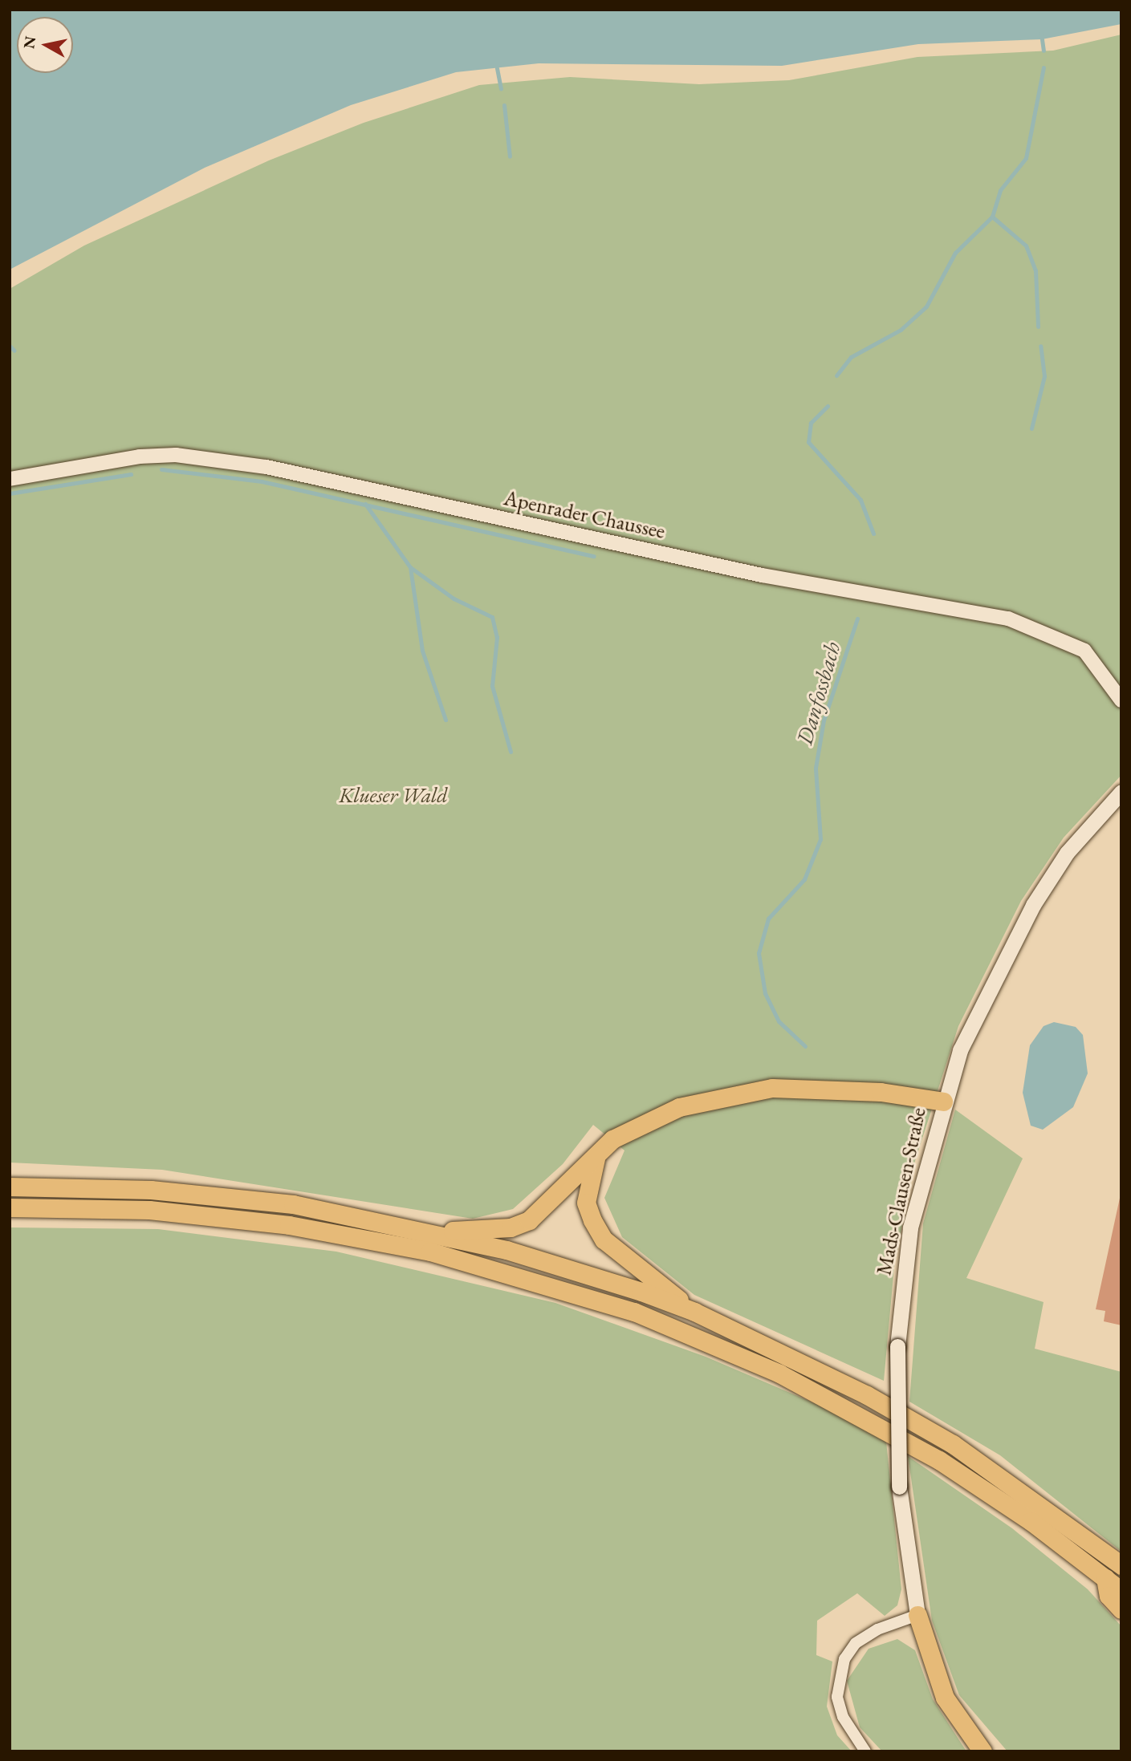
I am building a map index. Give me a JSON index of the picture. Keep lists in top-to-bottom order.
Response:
{
  "streets": {
    "main road": ["Mads-Clausen-Straße"],
    "street": ["Apenrader Chaussee"]
  },
  "water": ["Danfossbach"],
  "parks": ["Klueser Wald"],
  "north": "left"
}
